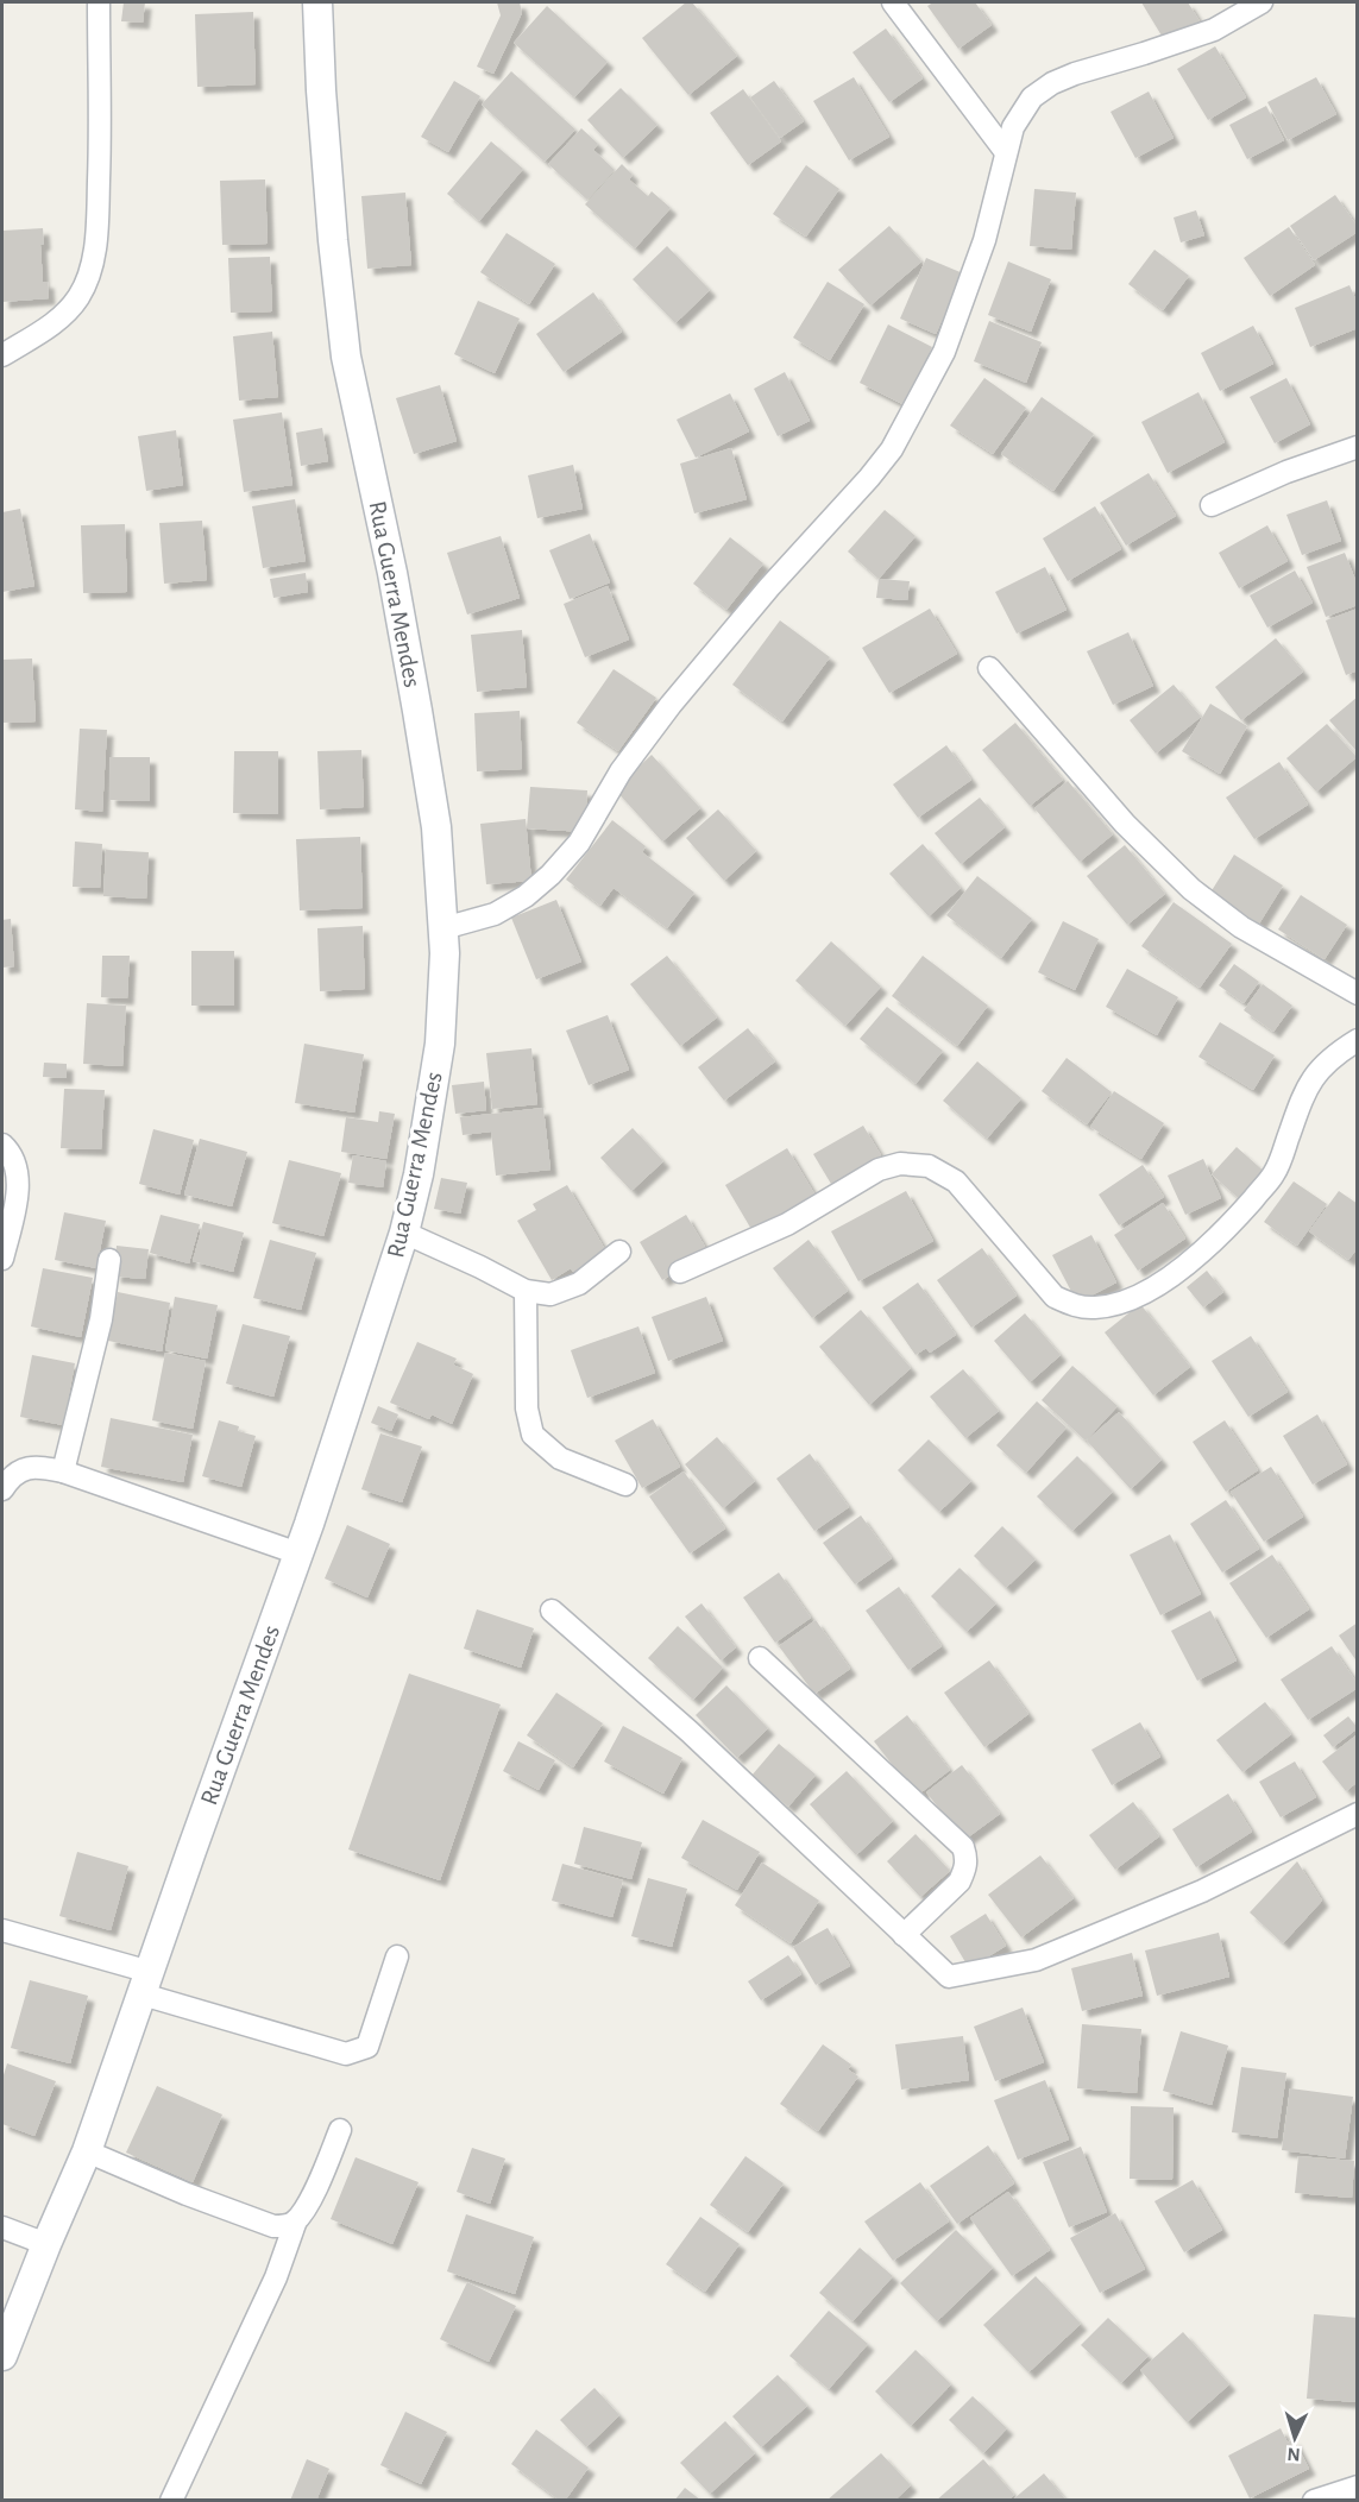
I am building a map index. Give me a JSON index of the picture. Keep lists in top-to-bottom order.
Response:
{
  "streets": {
    "street": ["Rua Guerra Mendes"]
  },
  "north": "bottom"
}
